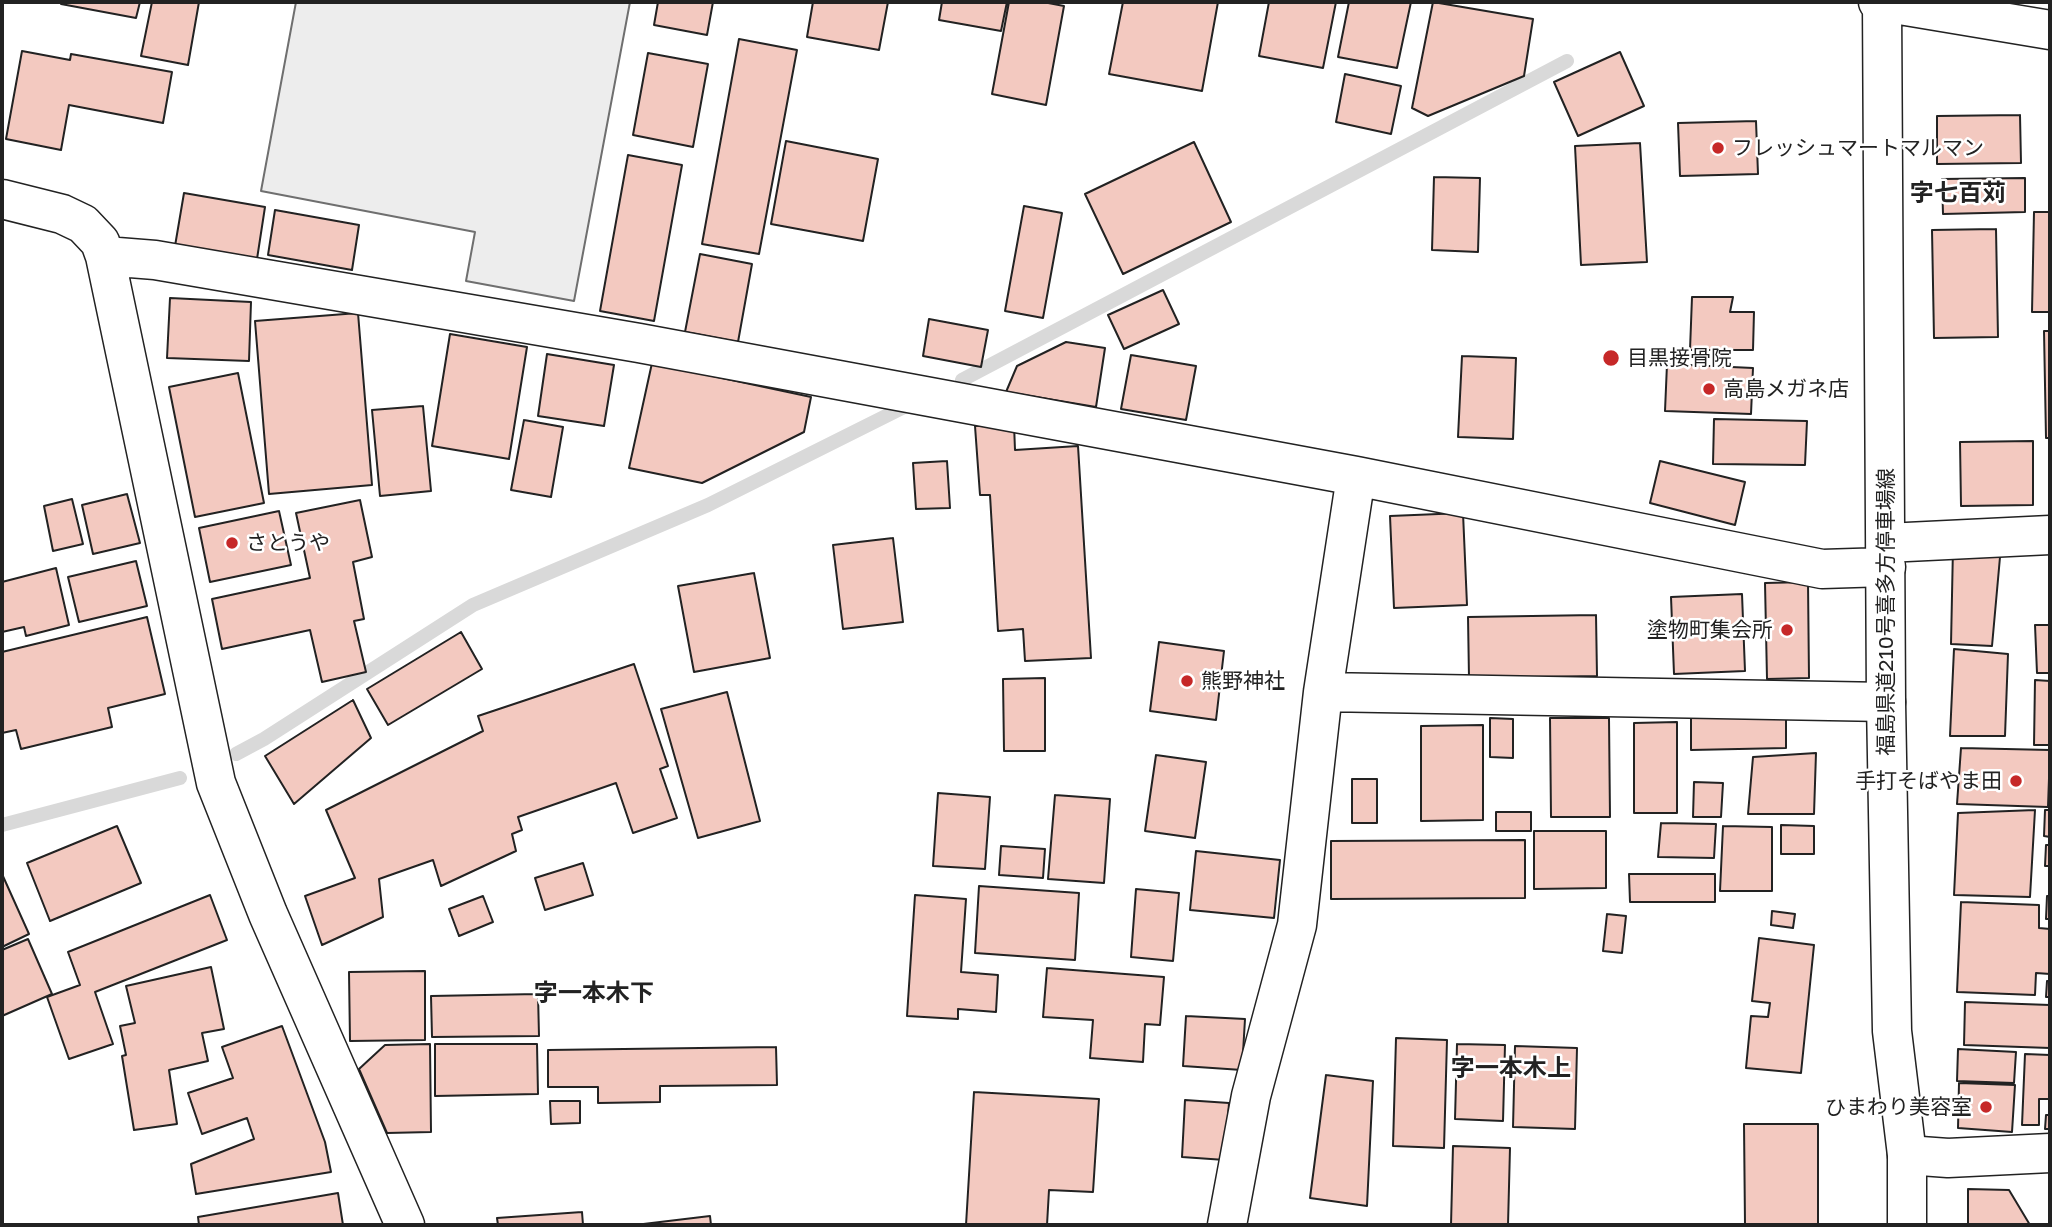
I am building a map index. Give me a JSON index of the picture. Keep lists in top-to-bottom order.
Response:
{
  "streets": {
    "street": ["福島県道210号喜多方停車場線"]
  },
  "districts": ["字七百苅", "字一本木下", "字一本木上"],
  "places": [
    "フレッシュマートマルマン",
    "目黒接骨院",
    "高島メガネ店",
    "さとうや",
    "塗物町集会所",
    "熊野神社",
    "手打そばやま田",
    "ひまわり美容室"
  ]
}
